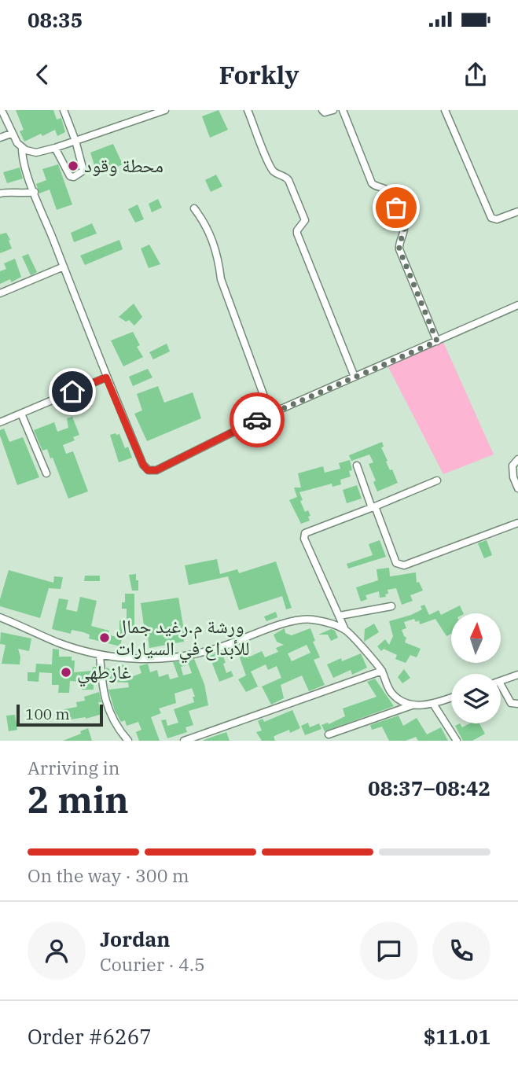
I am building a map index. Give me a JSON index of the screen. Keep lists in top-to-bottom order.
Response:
{
  "places": ["محطة وقود", "ورشة م.رغيد جمال للأبداع في السيارات", "غازطهي"],
  "scale_bar": "100 m",
  "north": "top",
  "page": {
    "status": "08:35",
    "header": "Forkly",
    "scale": "100 m",
    "heading": ["2 min", "Arriving in", "08:37–08:42"],
    "panel": [
      "Jordan",
      "Courier · 4.5",
      "Order #6267",
      "$11.01"
    ],
    "bar": "On the way · 300 m"
  }
}
